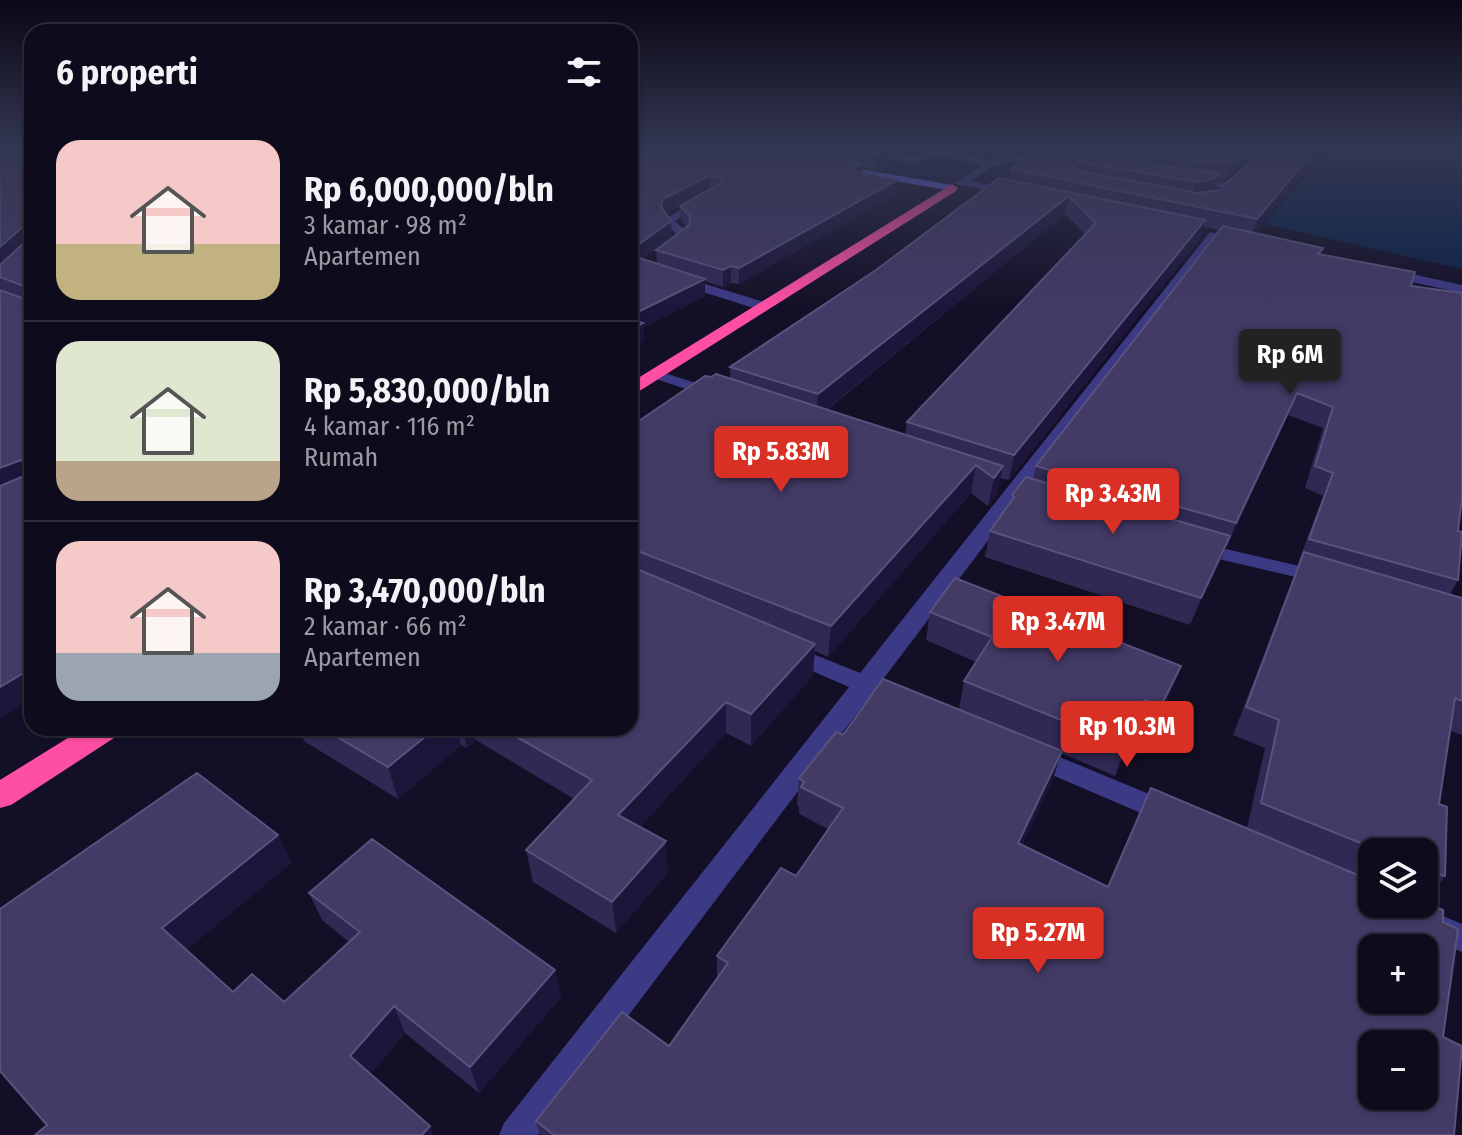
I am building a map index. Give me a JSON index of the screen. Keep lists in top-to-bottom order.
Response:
{
  "page": {
    "heading": "6 properti",
    "list": [
      {
        "name": "Rp 6,000,000/bln",
        "note": "3 kamar · 98 m² · Apartemen"
      },
      {
        "name": "Rp 5,830,000/bln",
        "note": "4 kamar · 116 m² · Rumah"
      },
      {
        "name": "Rp 3,470,000/bln",
        "note": "2 kamar · 66 m² · Apartemen"
      }
    ],
    "price": [
      "Rp 6M",
      "Rp 5.83M",
      "Rp 3.43M",
      "Rp 3.47M",
      "Rp 10.3M",
      "Rp 5.27M"
    ],
    "map_buttons": ["+", "−"]
  }
}
